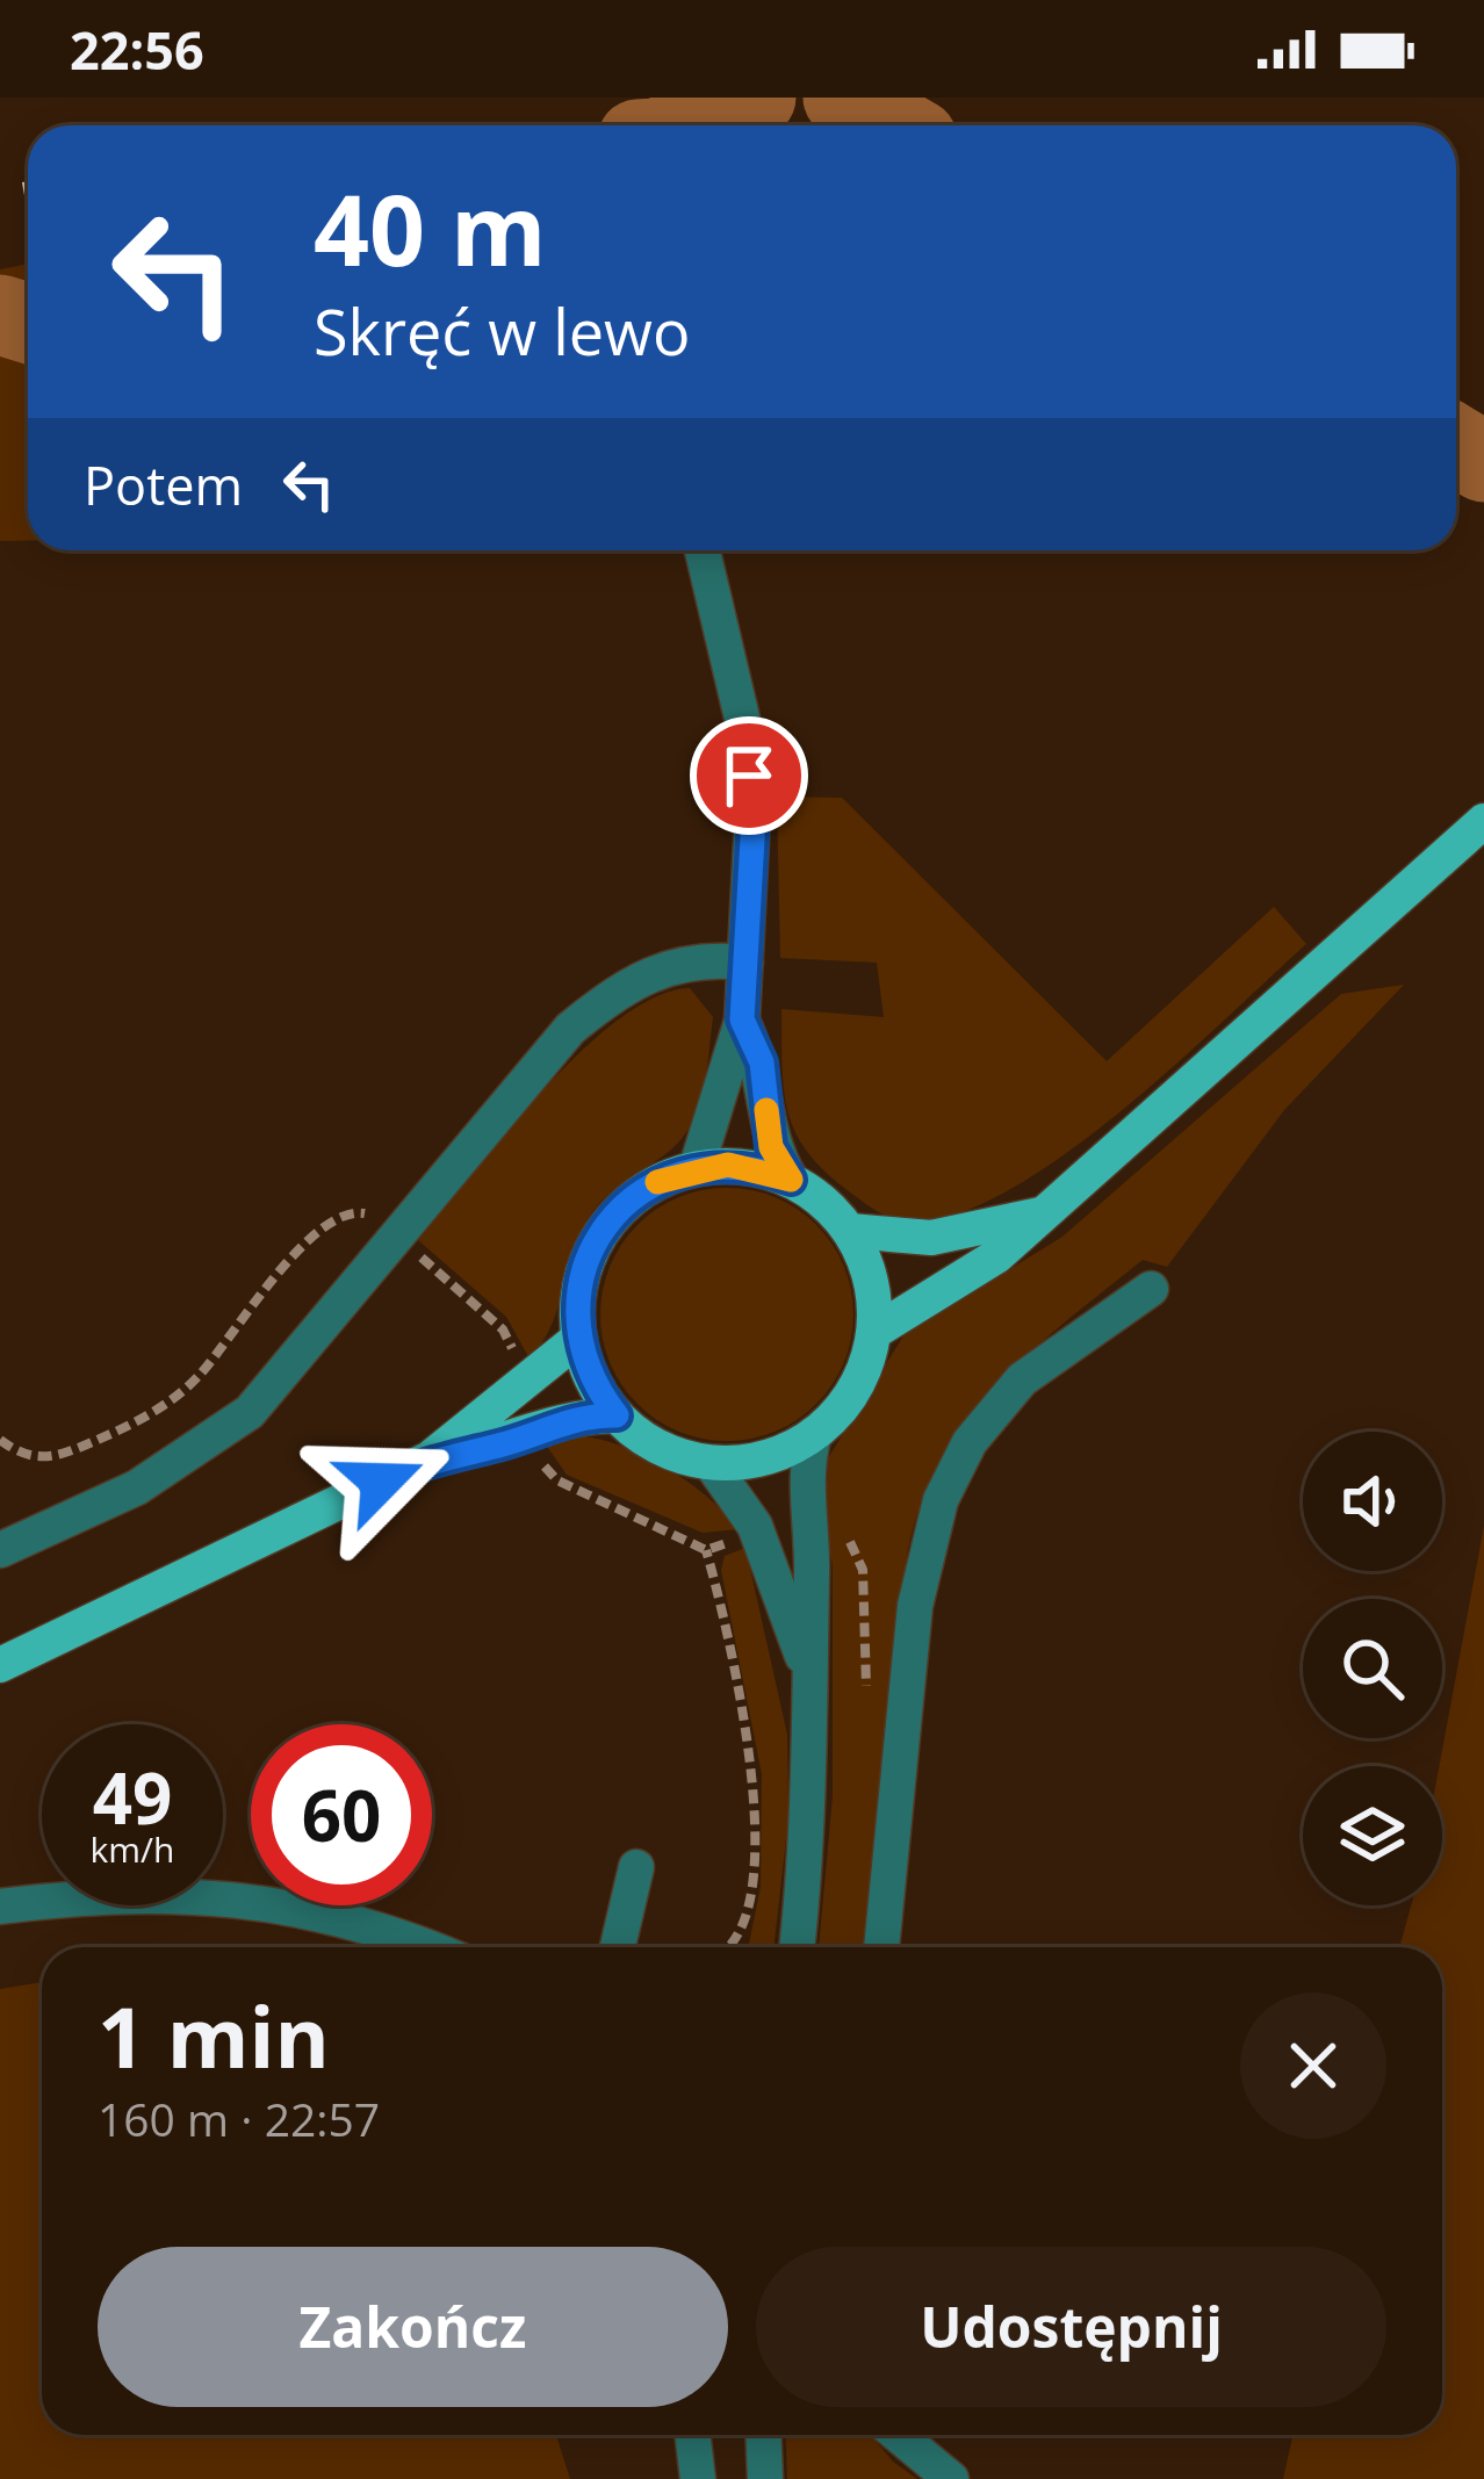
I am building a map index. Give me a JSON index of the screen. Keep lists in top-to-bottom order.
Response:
{
  "page": {
    "status": "22:56",
    "turn": ["40 m", "Skręć w lewo"],
    "then": "Potem",
    "speed": "49 km/h",
    "limit": "60",
    "heading": ["1 min", "160 m · 22:57"],
    "buttons": ["Zakończ", "Udostępnij"]
  }
}
